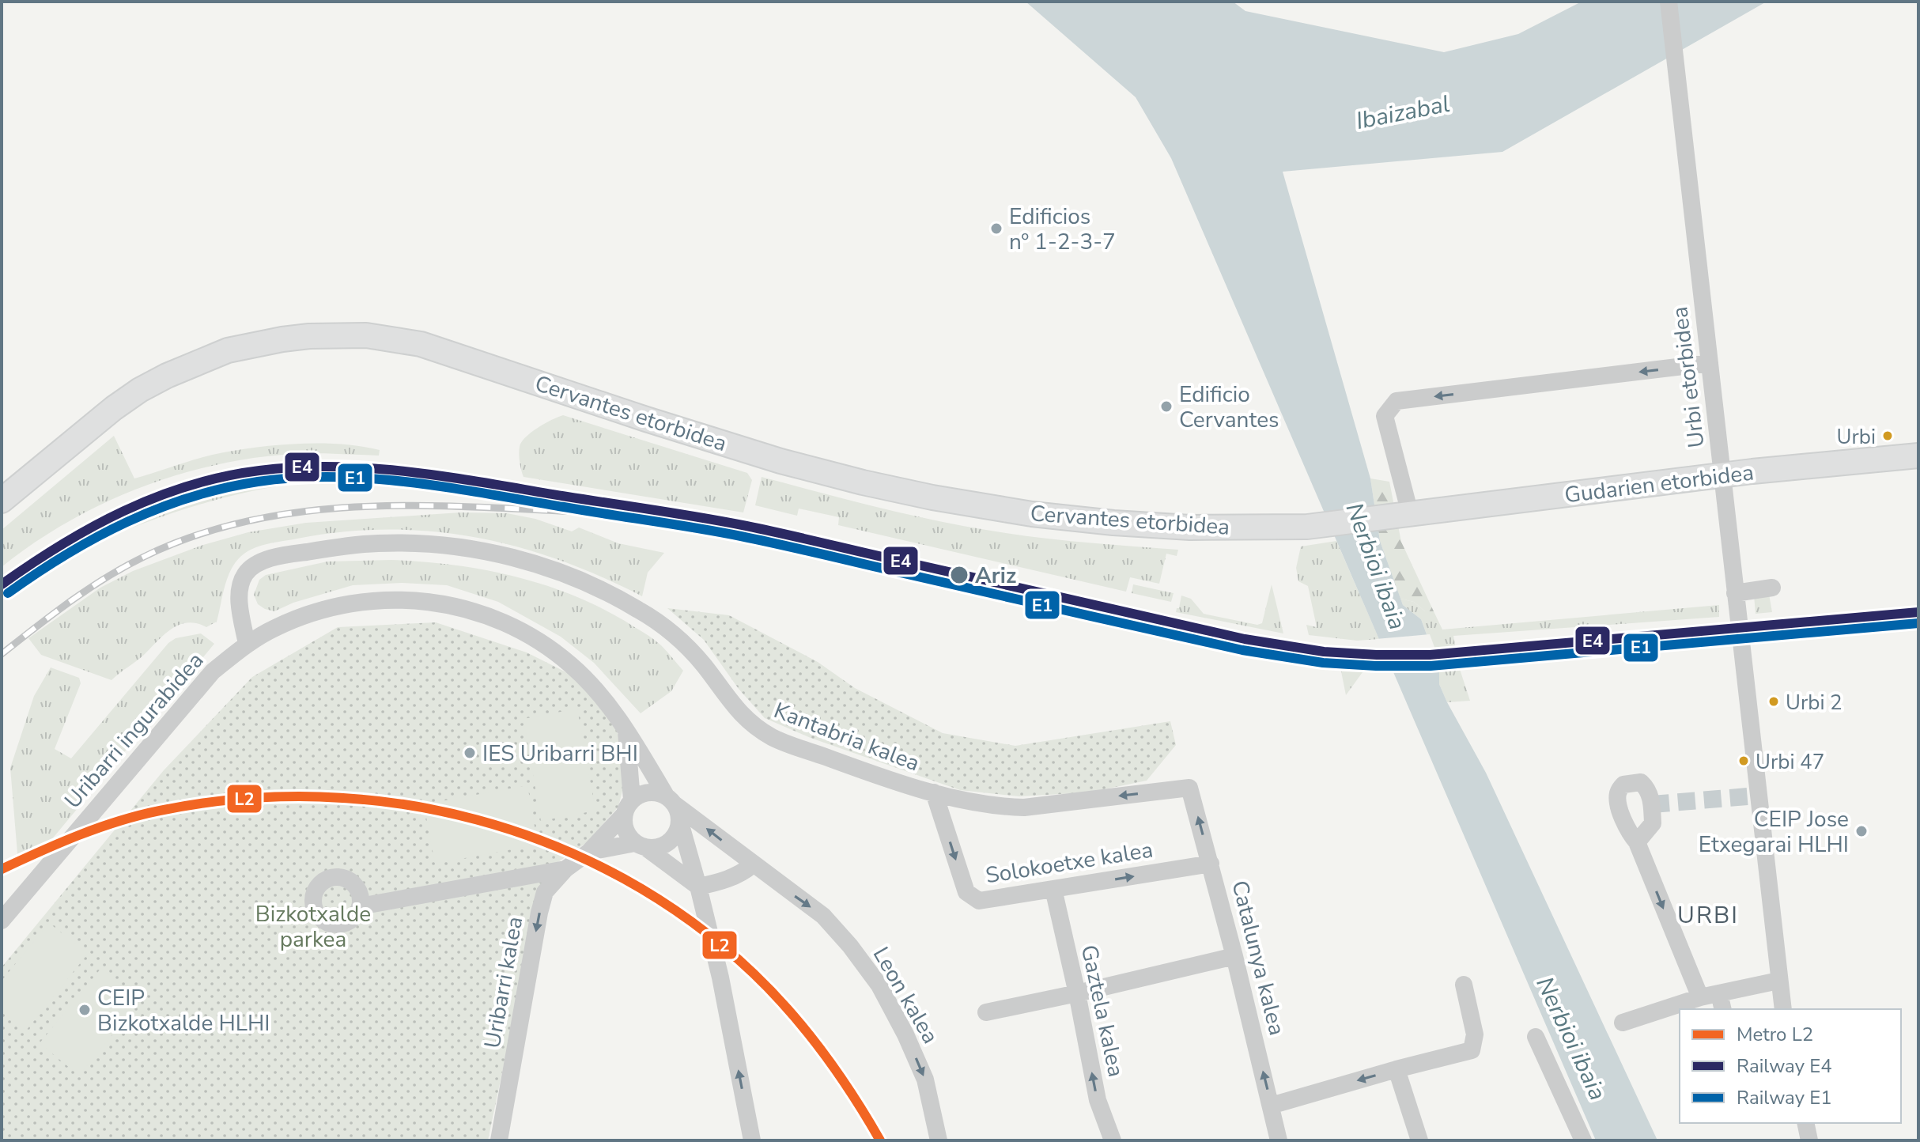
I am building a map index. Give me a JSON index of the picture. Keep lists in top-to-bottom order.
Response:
{
  "streets": {
    "street": [
      "Urbi etorbidea",
      "Cervantes etorbidea",
      "Gudarien etorbidea",
      "Uribarri ingurabidea",
      "Kantabria kalea",
      "Solokoetxe kalea",
      "Catalunya kalea",
      "Uribarri kalea",
      "Leon kalea",
      "Gaztela kalea"
    ]
  },
  "crossings": [
    ["Urbi etorbidea", "Gudarien etorbidea"],
    ["Cervantes etorbidea", "Gudarien etorbidea"],
    ["Uribarri ingurabidea", "Kantabria kalea"],
    ["Uribarri ingurabidea", "Uribarri kalea"],
    ["Uribarri ingurabidea", "Leon kalea"],
    ["Kantabria kalea", "Solokoetxe kalea"],
    ["Kantabria kalea", "Catalunya kalea"],
    ["Solokoetxe kalea", "Catalunya kalea"],
    ["Solokoetxe kalea", "Gaztela kalea"],
    ["Uribarri kalea", "Leon kalea"]
  ],
  "one_way": [
    "Solokoetxe kalea",
    "Catalunya kalea",
    "Uribarri kalea",
    "Gaztela kalea"
  ],
  "districts": ["URBI"],
  "water": ["Ibaizabal", "Nerbioi ibaia"],
  "parks": ["Bizkotxalde parkea"],
  "places": [
    "Edificios nº 1-2-3-7",
    "Edificio Cervantes",
    "Urbi",
    "Ariz",
    "Urbi 2",
    "IES Uribarri BHI",
    "Urbi 47",
    "CEIP Jose Etxegarai HLHI",
    "CEIP Bizkotxalde HLHI"
  ],
  "lines": ["rail line E4", "rail line E1", "metro line L2"],
  "legend": ["Metro L2", "Railway E4", "Railway E1"]
}
